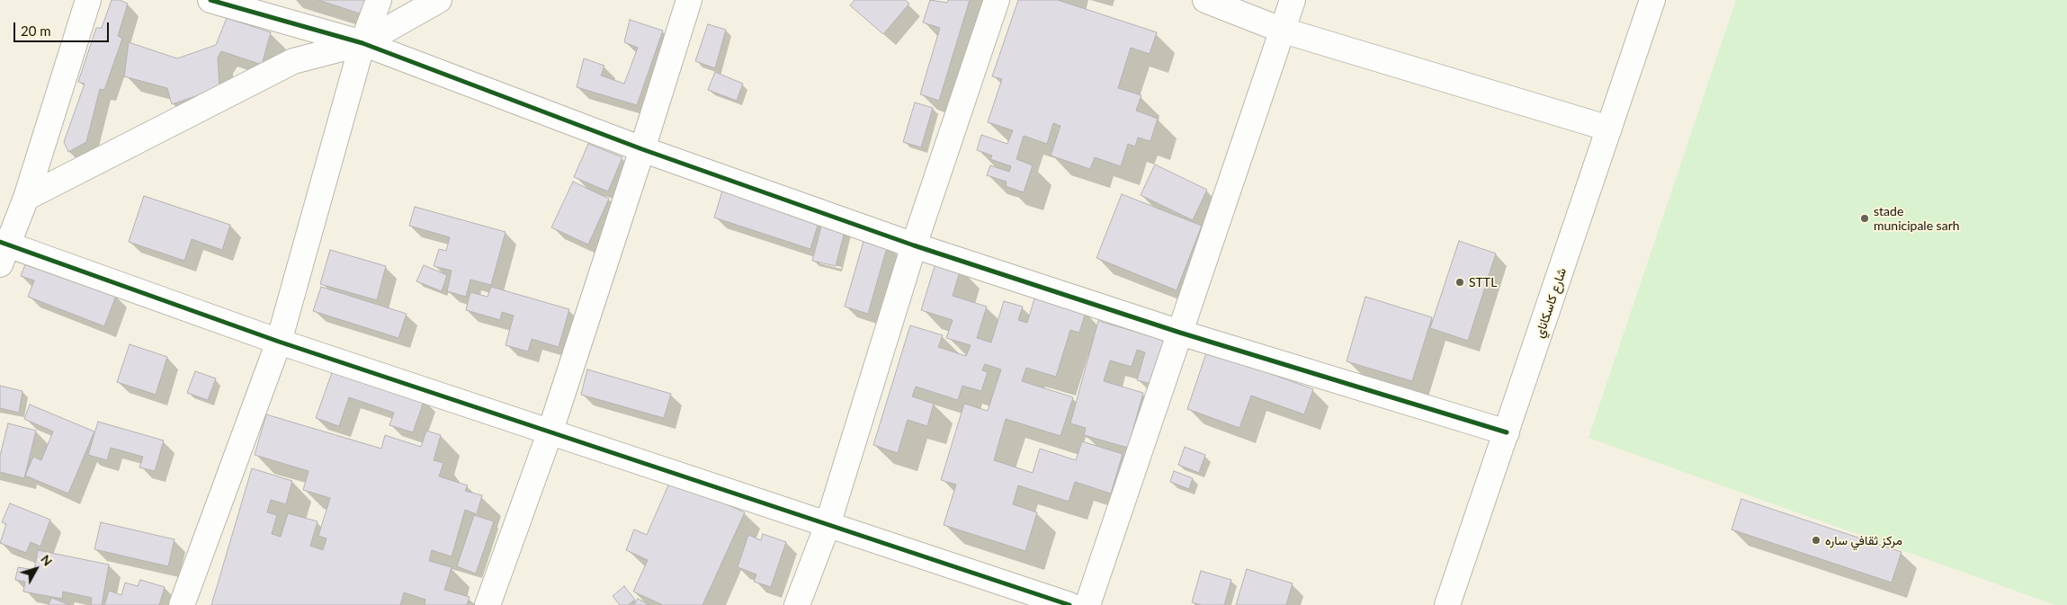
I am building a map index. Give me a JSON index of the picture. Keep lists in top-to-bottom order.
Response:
{
  "streets": {
    "street": ["شارع كاسكاناي"]
  },
  "places": ["stade municipale sarh", "STTL", "مركز ثقافي ساره"],
  "scale_bar": "20 m",
  "north": "top right"
}
